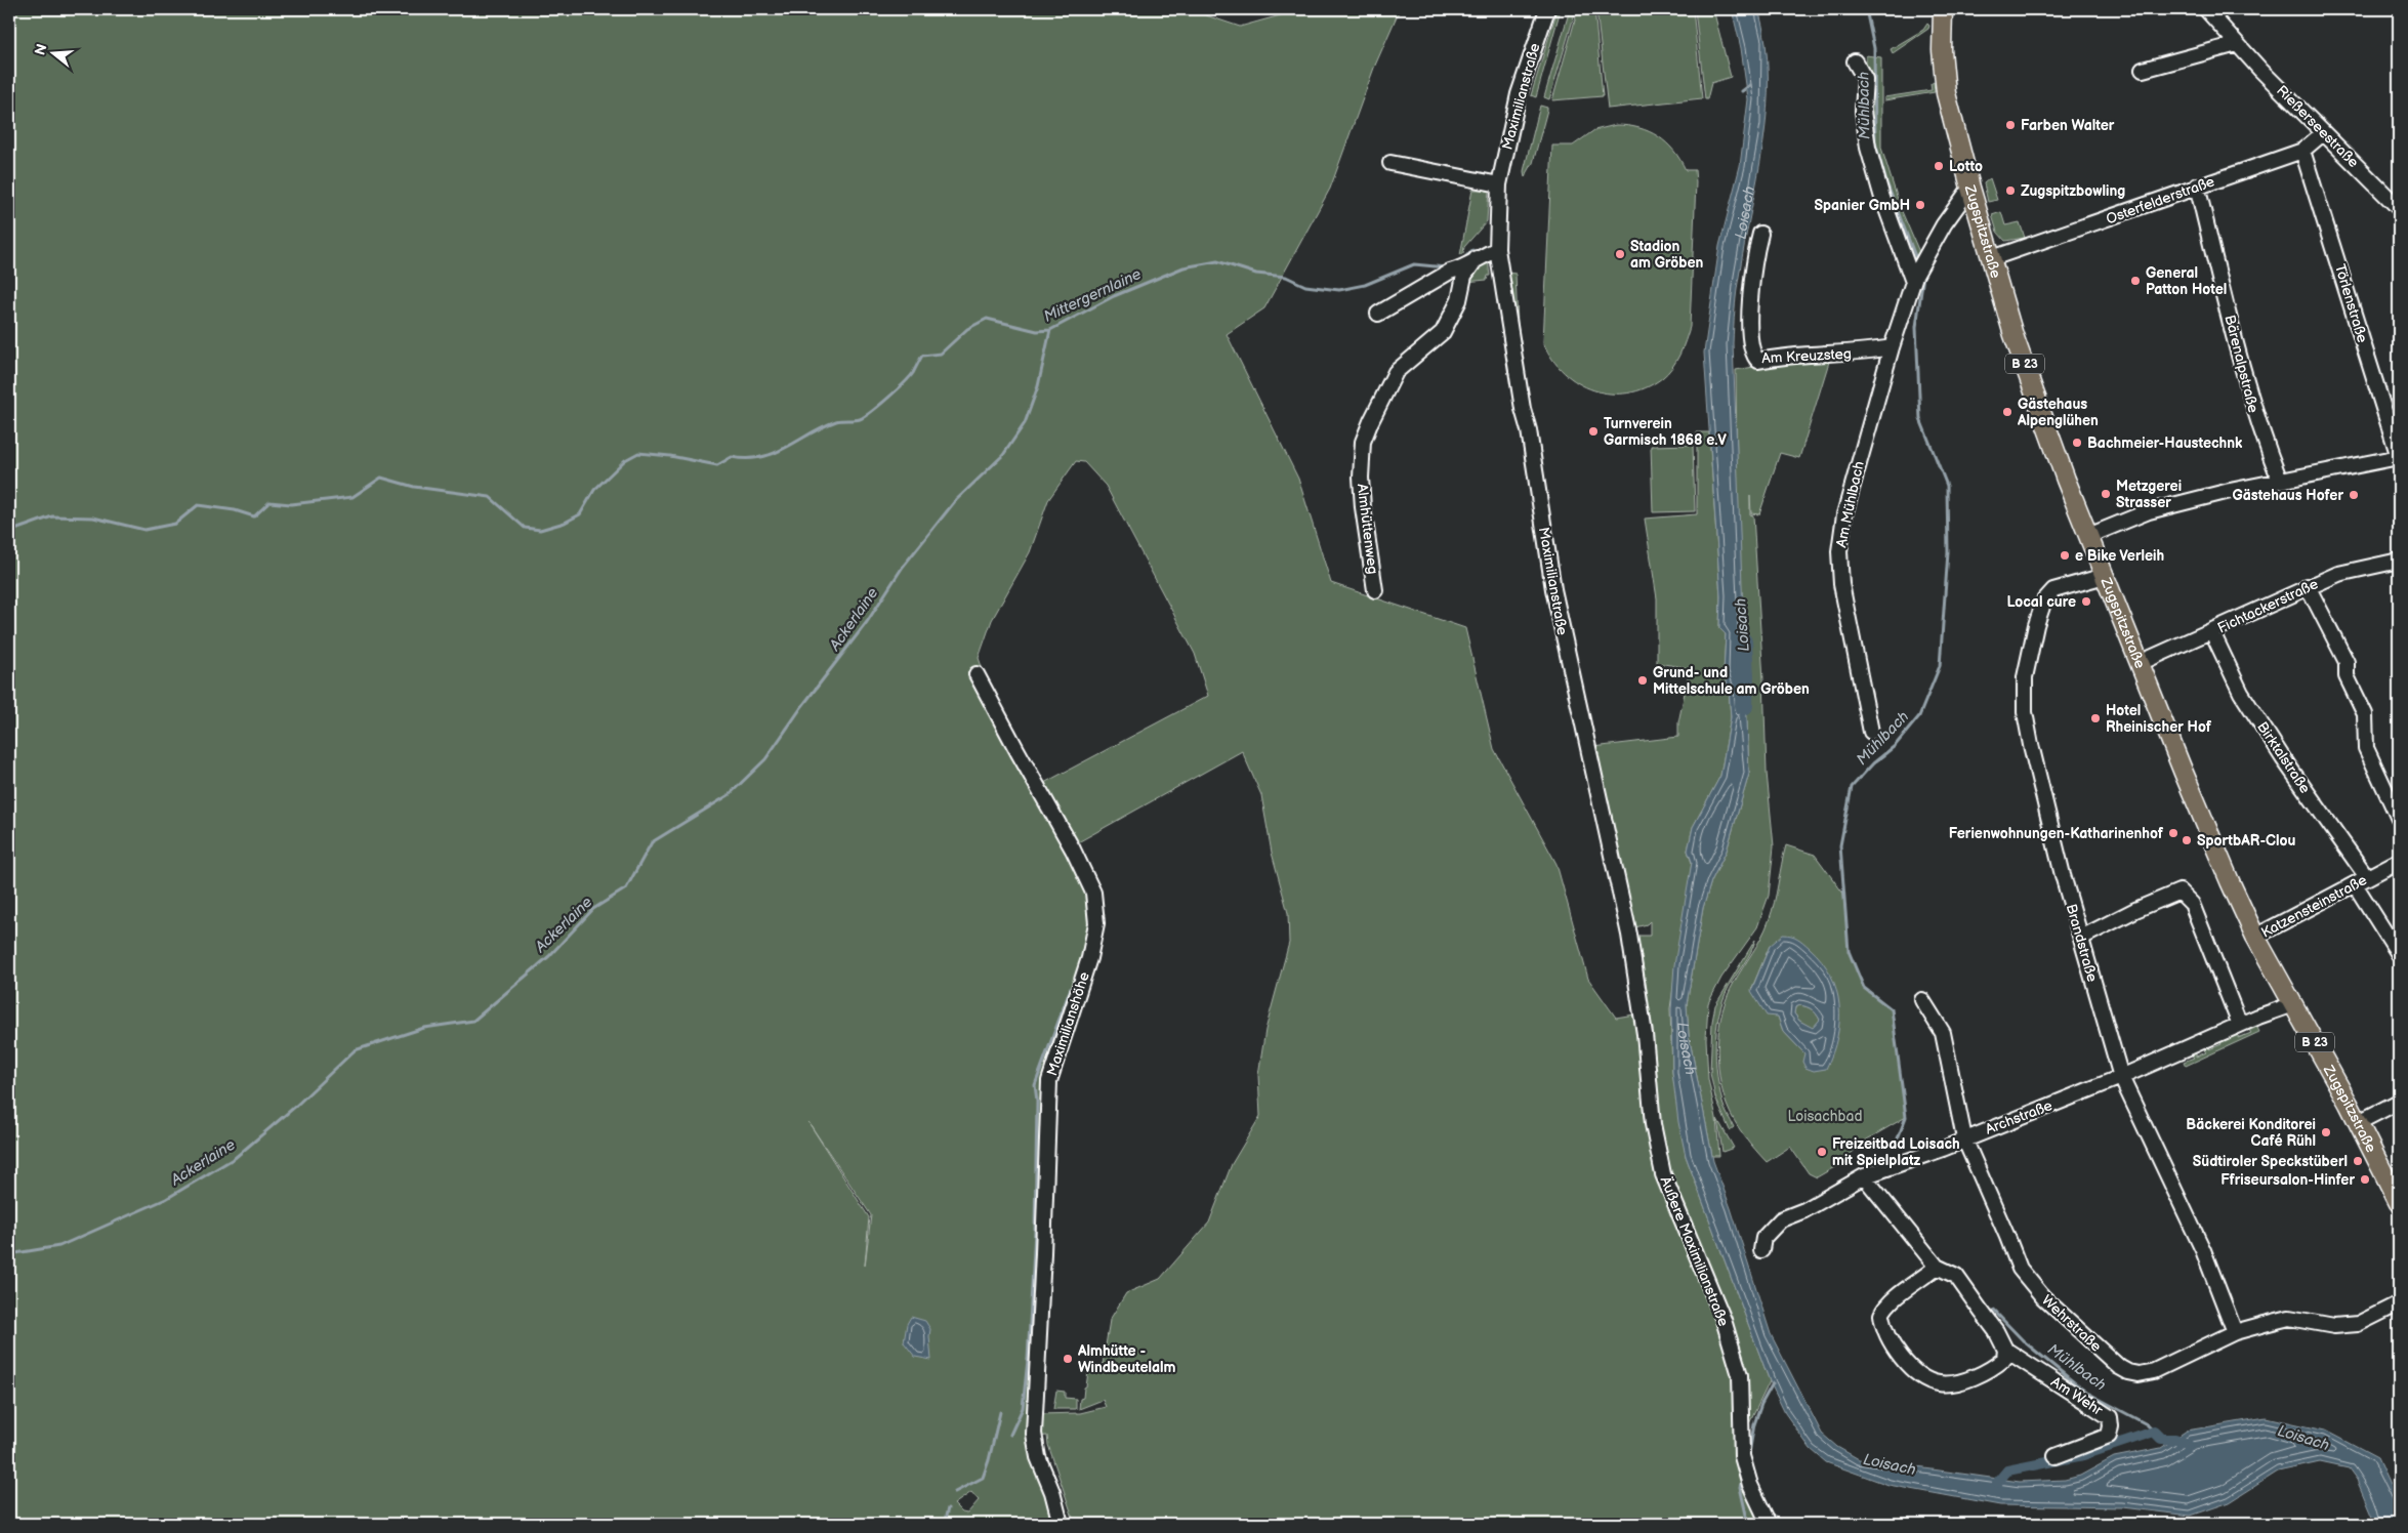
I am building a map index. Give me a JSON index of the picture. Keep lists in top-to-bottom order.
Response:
{
  "streets": {
    "main road": ["Zugspitzstraße", "B 23"],
    "street": [
      "Maximilianstraße",
      "Rießerseestraße",
      "Osterfelderstraße",
      "Törlenstraße",
      "Am Kreuzsteg",
      "Bärenalpstraße",
      "Am Mühlbach",
      "Almhüttenweg",
      "Fichtackerstraße",
      "Birktalstraße",
      "Katzensteinstraße",
      "Brandstraße",
      "Maximilianshöhe",
      "Archstraße",
      "Äußere Maximilianstraße",
      "Wehrstraße",
      "Am Wehr"
    ]
  },
  "crossings": [
    ["Maximilianstraße", "Äußere Maximilianstraße"],
    ["Rießerseestraße", "Osterfelderstraße"],
    ["Osterfelderstraße", "Zugspitzstraße"],
    ["Osterfelderstraße", "Törlenstraße"],
    ["Osterfelderstraße", "Bärenalpstraße"],
    ["Zugspitzstraße", "Am Mühlbach"],
    ["Zugspitzstraße", "Fichtackerstraße"],
    ["Zugspitzstraße", "Katzensteinstraße"],
    ["Zugspitzstraße", "Brandstraße"],
    ["Zugspitzstraße", "Archstraße"],
    ["Am Kreuzsteg", "Am Mühlbach"],
    ["Fichtackerstraße", "Birktalstraße"],
    ["Birktalstraße", "Katzensteinstraße"],
    ["Brandstraße", "Archstraße"],
    ["Brandstraße", "Wehrstraße"],
    ["Archstraße", "Wehrstraße"]
  ],
  "water": [
    "Mühlbach",
    "Loisach",
    "Mittergernlaine",
    "Ackerlaine"
  ],
  "parks": ["Loisachbad"],
  "places": [
    "Farben Walter",
    "Lotto",
    "Zugspitzbowling",
    "Spanier GmbH",
    "Stadion am Gröben",
    "General Patton Hotel",
    "Gästehaus Alpenglühen",
    "Turnverein Garmisch 1868 e.V",
    "Bachmeier-Haustechnk",
    "Metzgerei Strasser",
    "Gästehaus Hofer",
    "e Bike Verleih",
    "Local cure",
    "Grund- und Mittelschule am Gröben",
    "Hotel Rheinischer Hof",
    "Ferienwohnungen-Katharinenhof",
    "SportbAR-Clou",
    "Bäckerei Konditorei Café Rühl",
    "Freizeitbad Loisach mit Spielplatz",
    "Südtiroler Speckstüberl",
    "Ffriseursalon-Hinfer",
    "Almhütte - Windbeutelalm"
  ],
  "north": "left"
}
